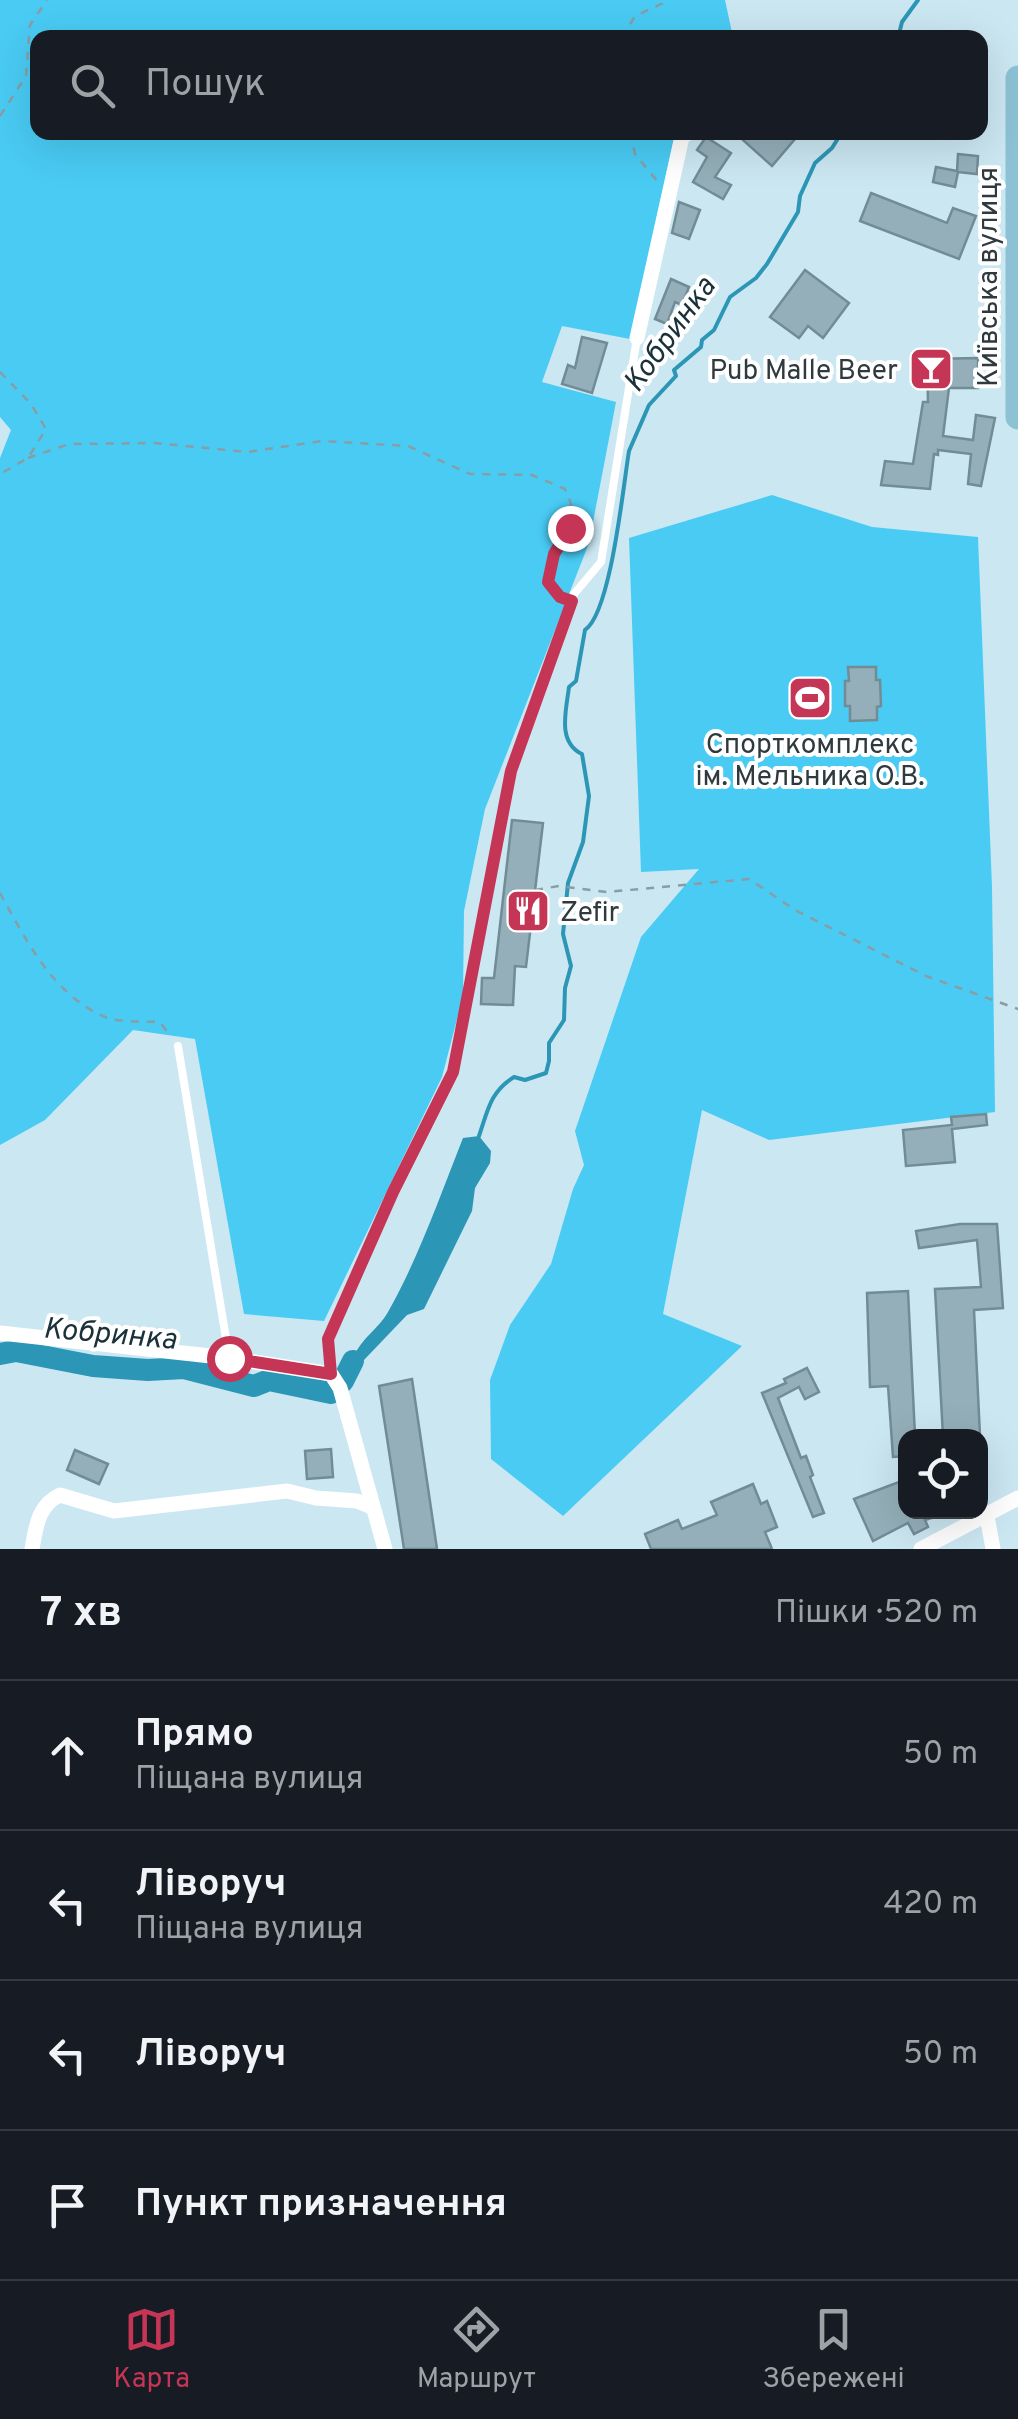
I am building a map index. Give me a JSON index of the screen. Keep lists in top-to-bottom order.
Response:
{
  "streets": {
    "main road": ["Київська вулиця"]
  },
  "water": ["Кобринка"],
  "places": {
    "bar": ["Pub Malle Beer"],
    "sports": ["Спорткомплекс ім. Мельника О.В."],
    "restaurant": ["Zefir"]
  },
  "page": {
    "search": "Пошук",
    "heading": ["7 хв", "Пішки · 520 m"],
    "list": [
      ["Прямо", "Піщана вулиця", "50 m"],
      ["Ліворуч", "Піщана вулиця", "420 m"],
      ["Ліворуч", "50 m"],
      "Пункт призначення"
    ],
    "nav": ["Карта", "Маршрут", "Збережені"]
  }
}
